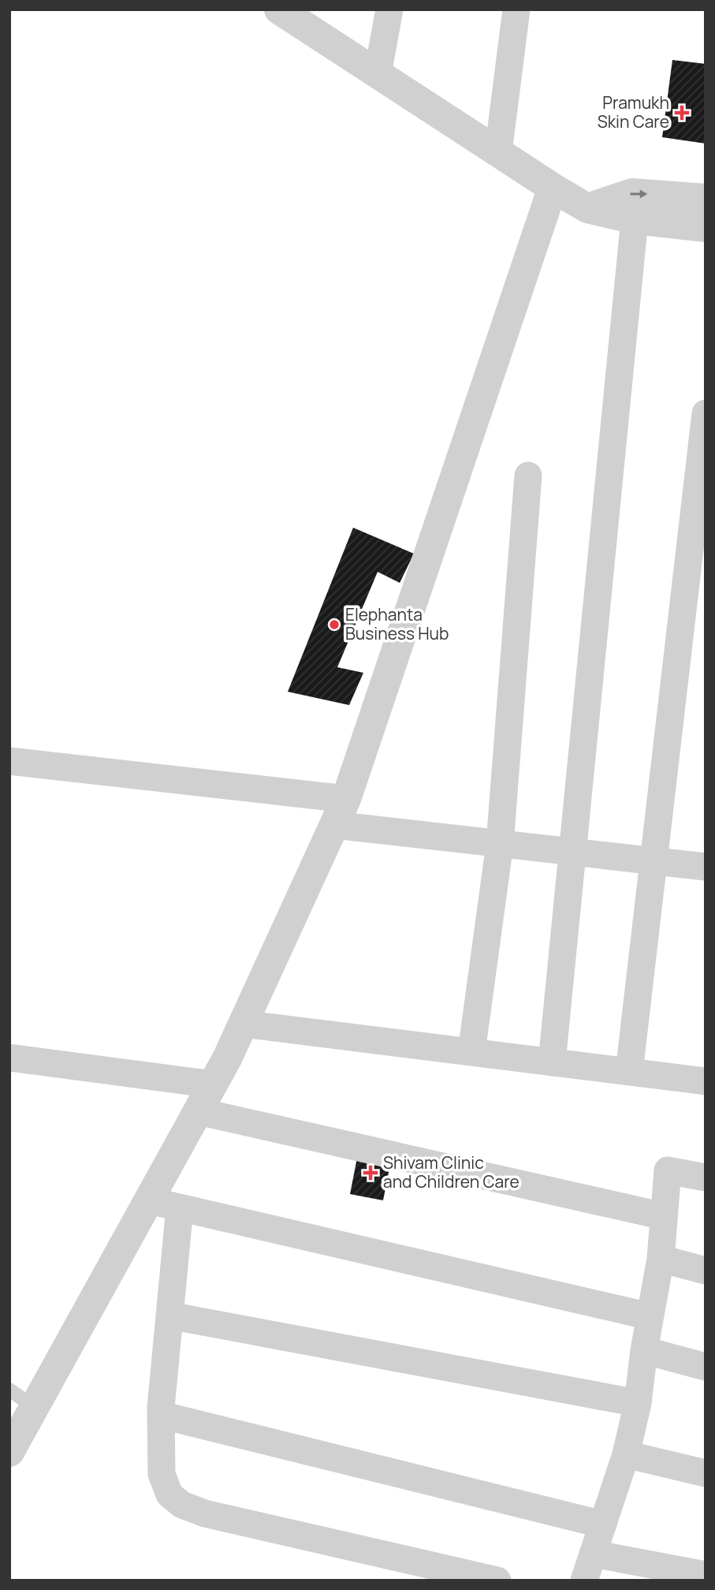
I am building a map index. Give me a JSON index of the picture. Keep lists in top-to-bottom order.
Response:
{
  "places": {
    "health": ["Pramukh Skin Care", "Shivam Clinic and Children Care"],
    "other": ["Elephanta Business Hub"]
  }
}
